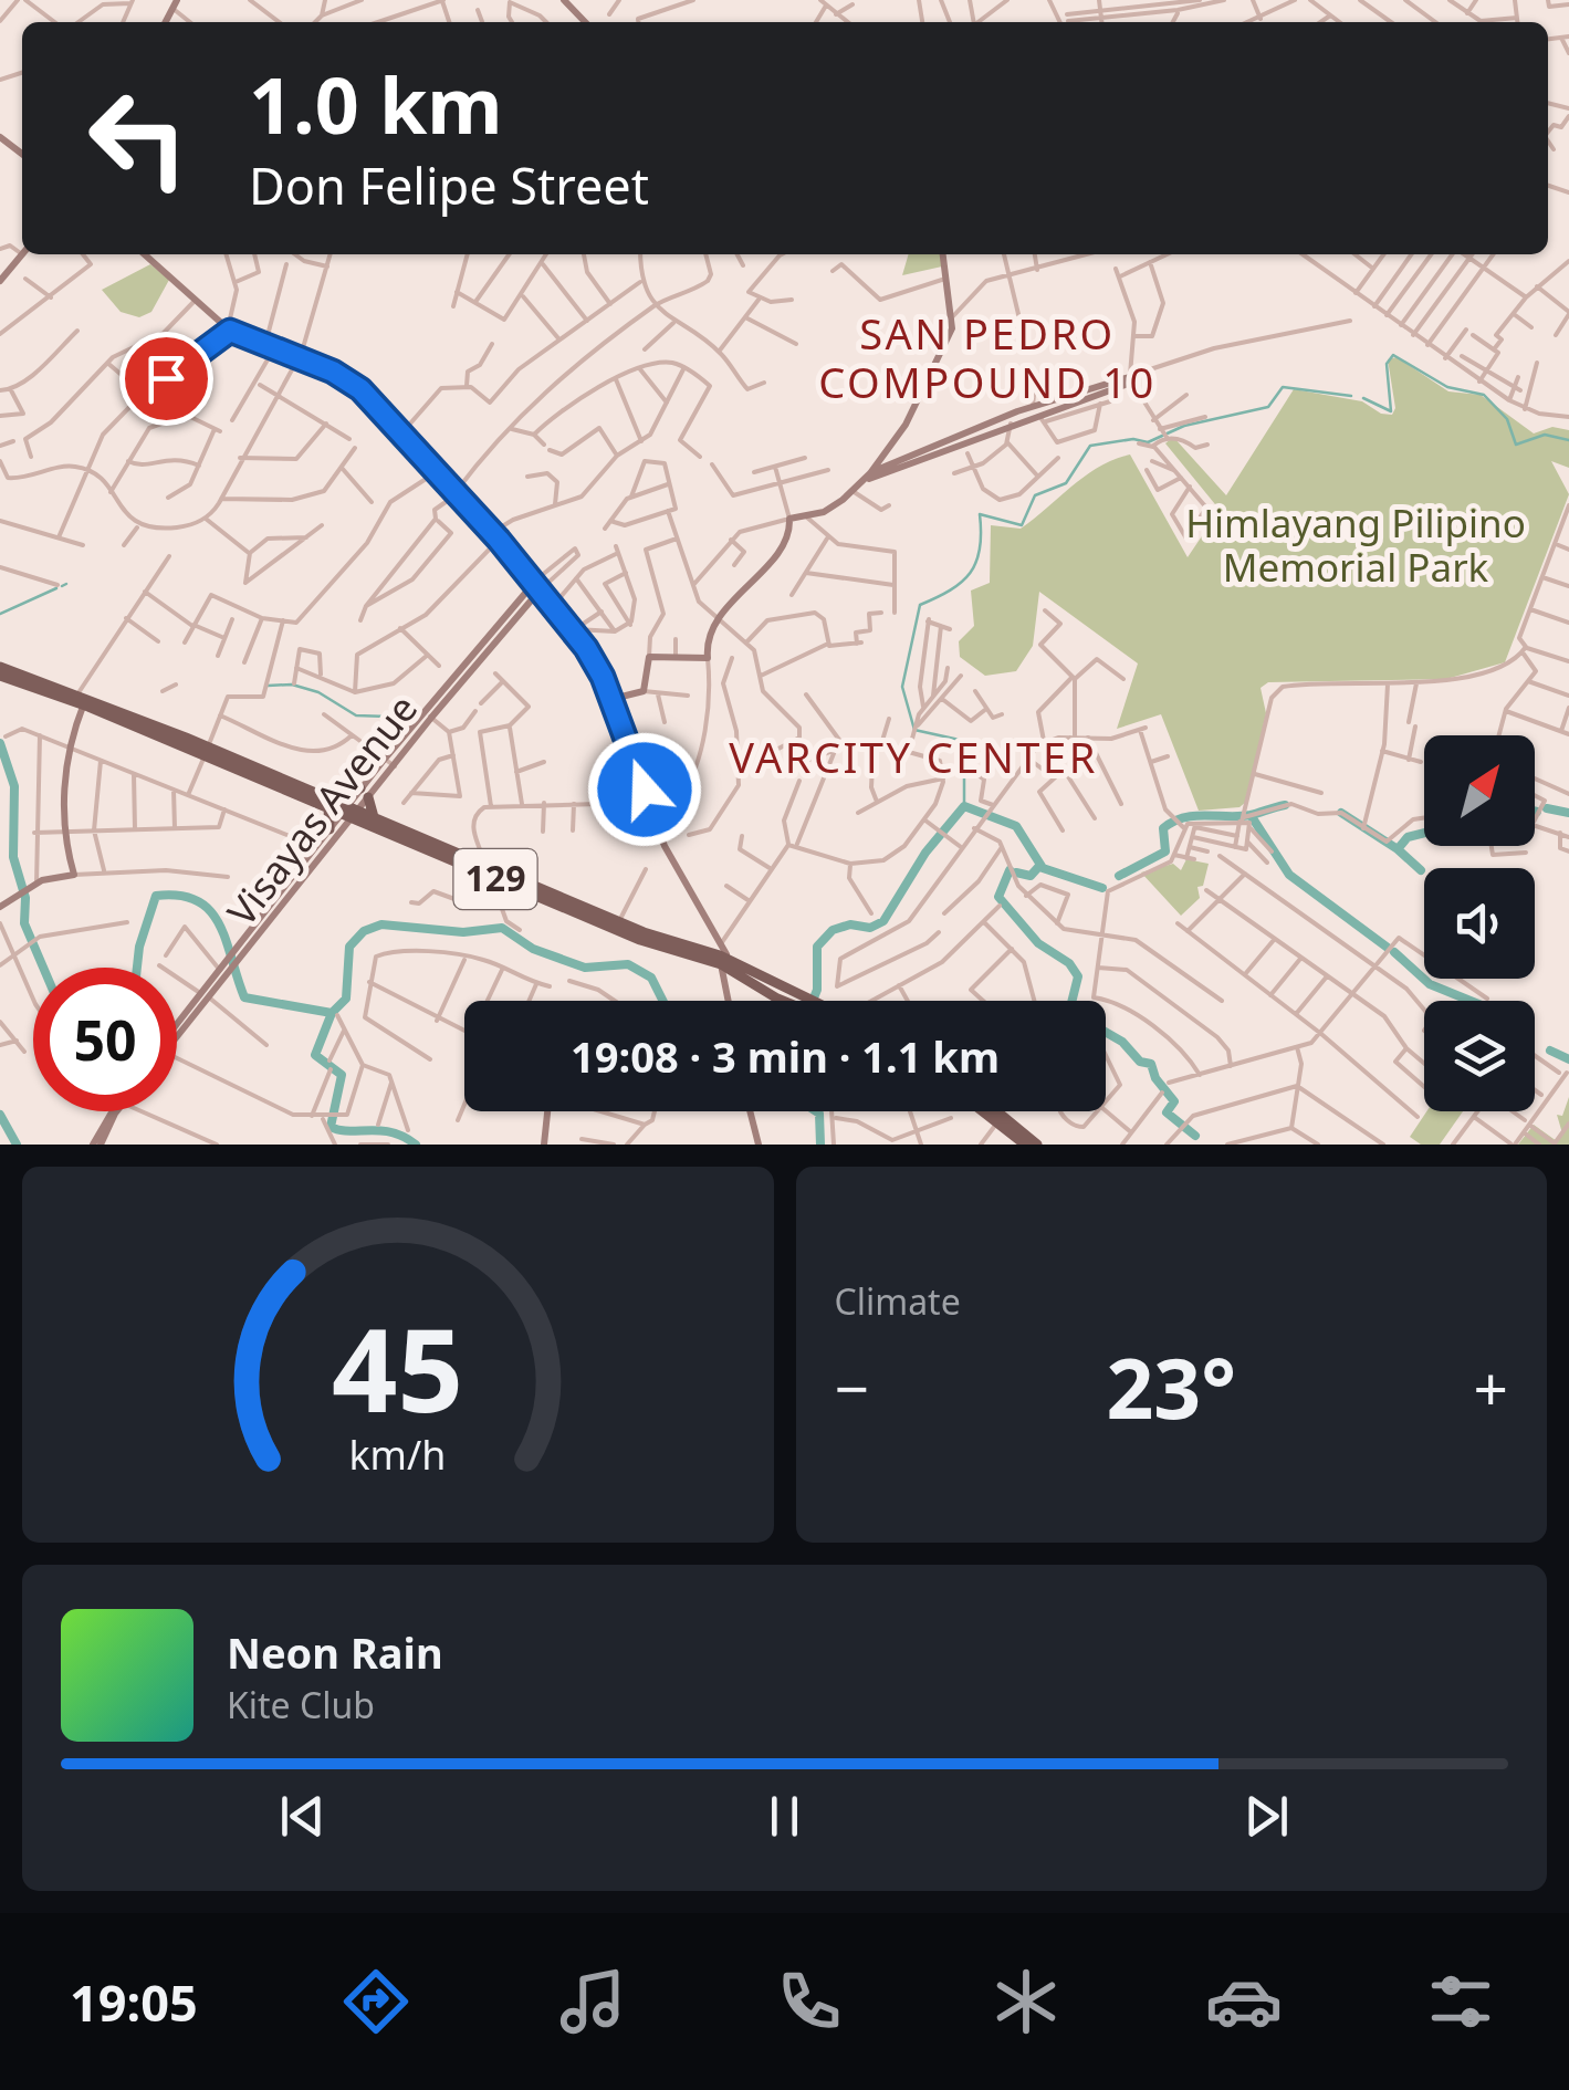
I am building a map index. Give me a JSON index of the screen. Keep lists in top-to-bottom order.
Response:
{
  "streets": {
    "main road": ["Visayas Avenue", "129"]
  },
  "crossings": [
    ["Visayas Avenue", "129"]
  ],
  "districts": ["SAN PEDRO COMPOUND 10", "VARCITY CENTER"],
  "parks": ["Himlayang Pilipino Memorial Park"],
  "north": "top right",
  "page": {
    "turn": ["1.0 km", "Don Felipe Street"],
    "limit": "50",
    "trip": "19:08 · 3 min · 1.1 km",
    "tile": "Climate",
    "heat": ["−", "23°", "+"],
    "song": ["Neon Rain", "Kite Club"],
    "tabs": "19:05",
    "gauge": ["45", "km/h"]
  }
}
